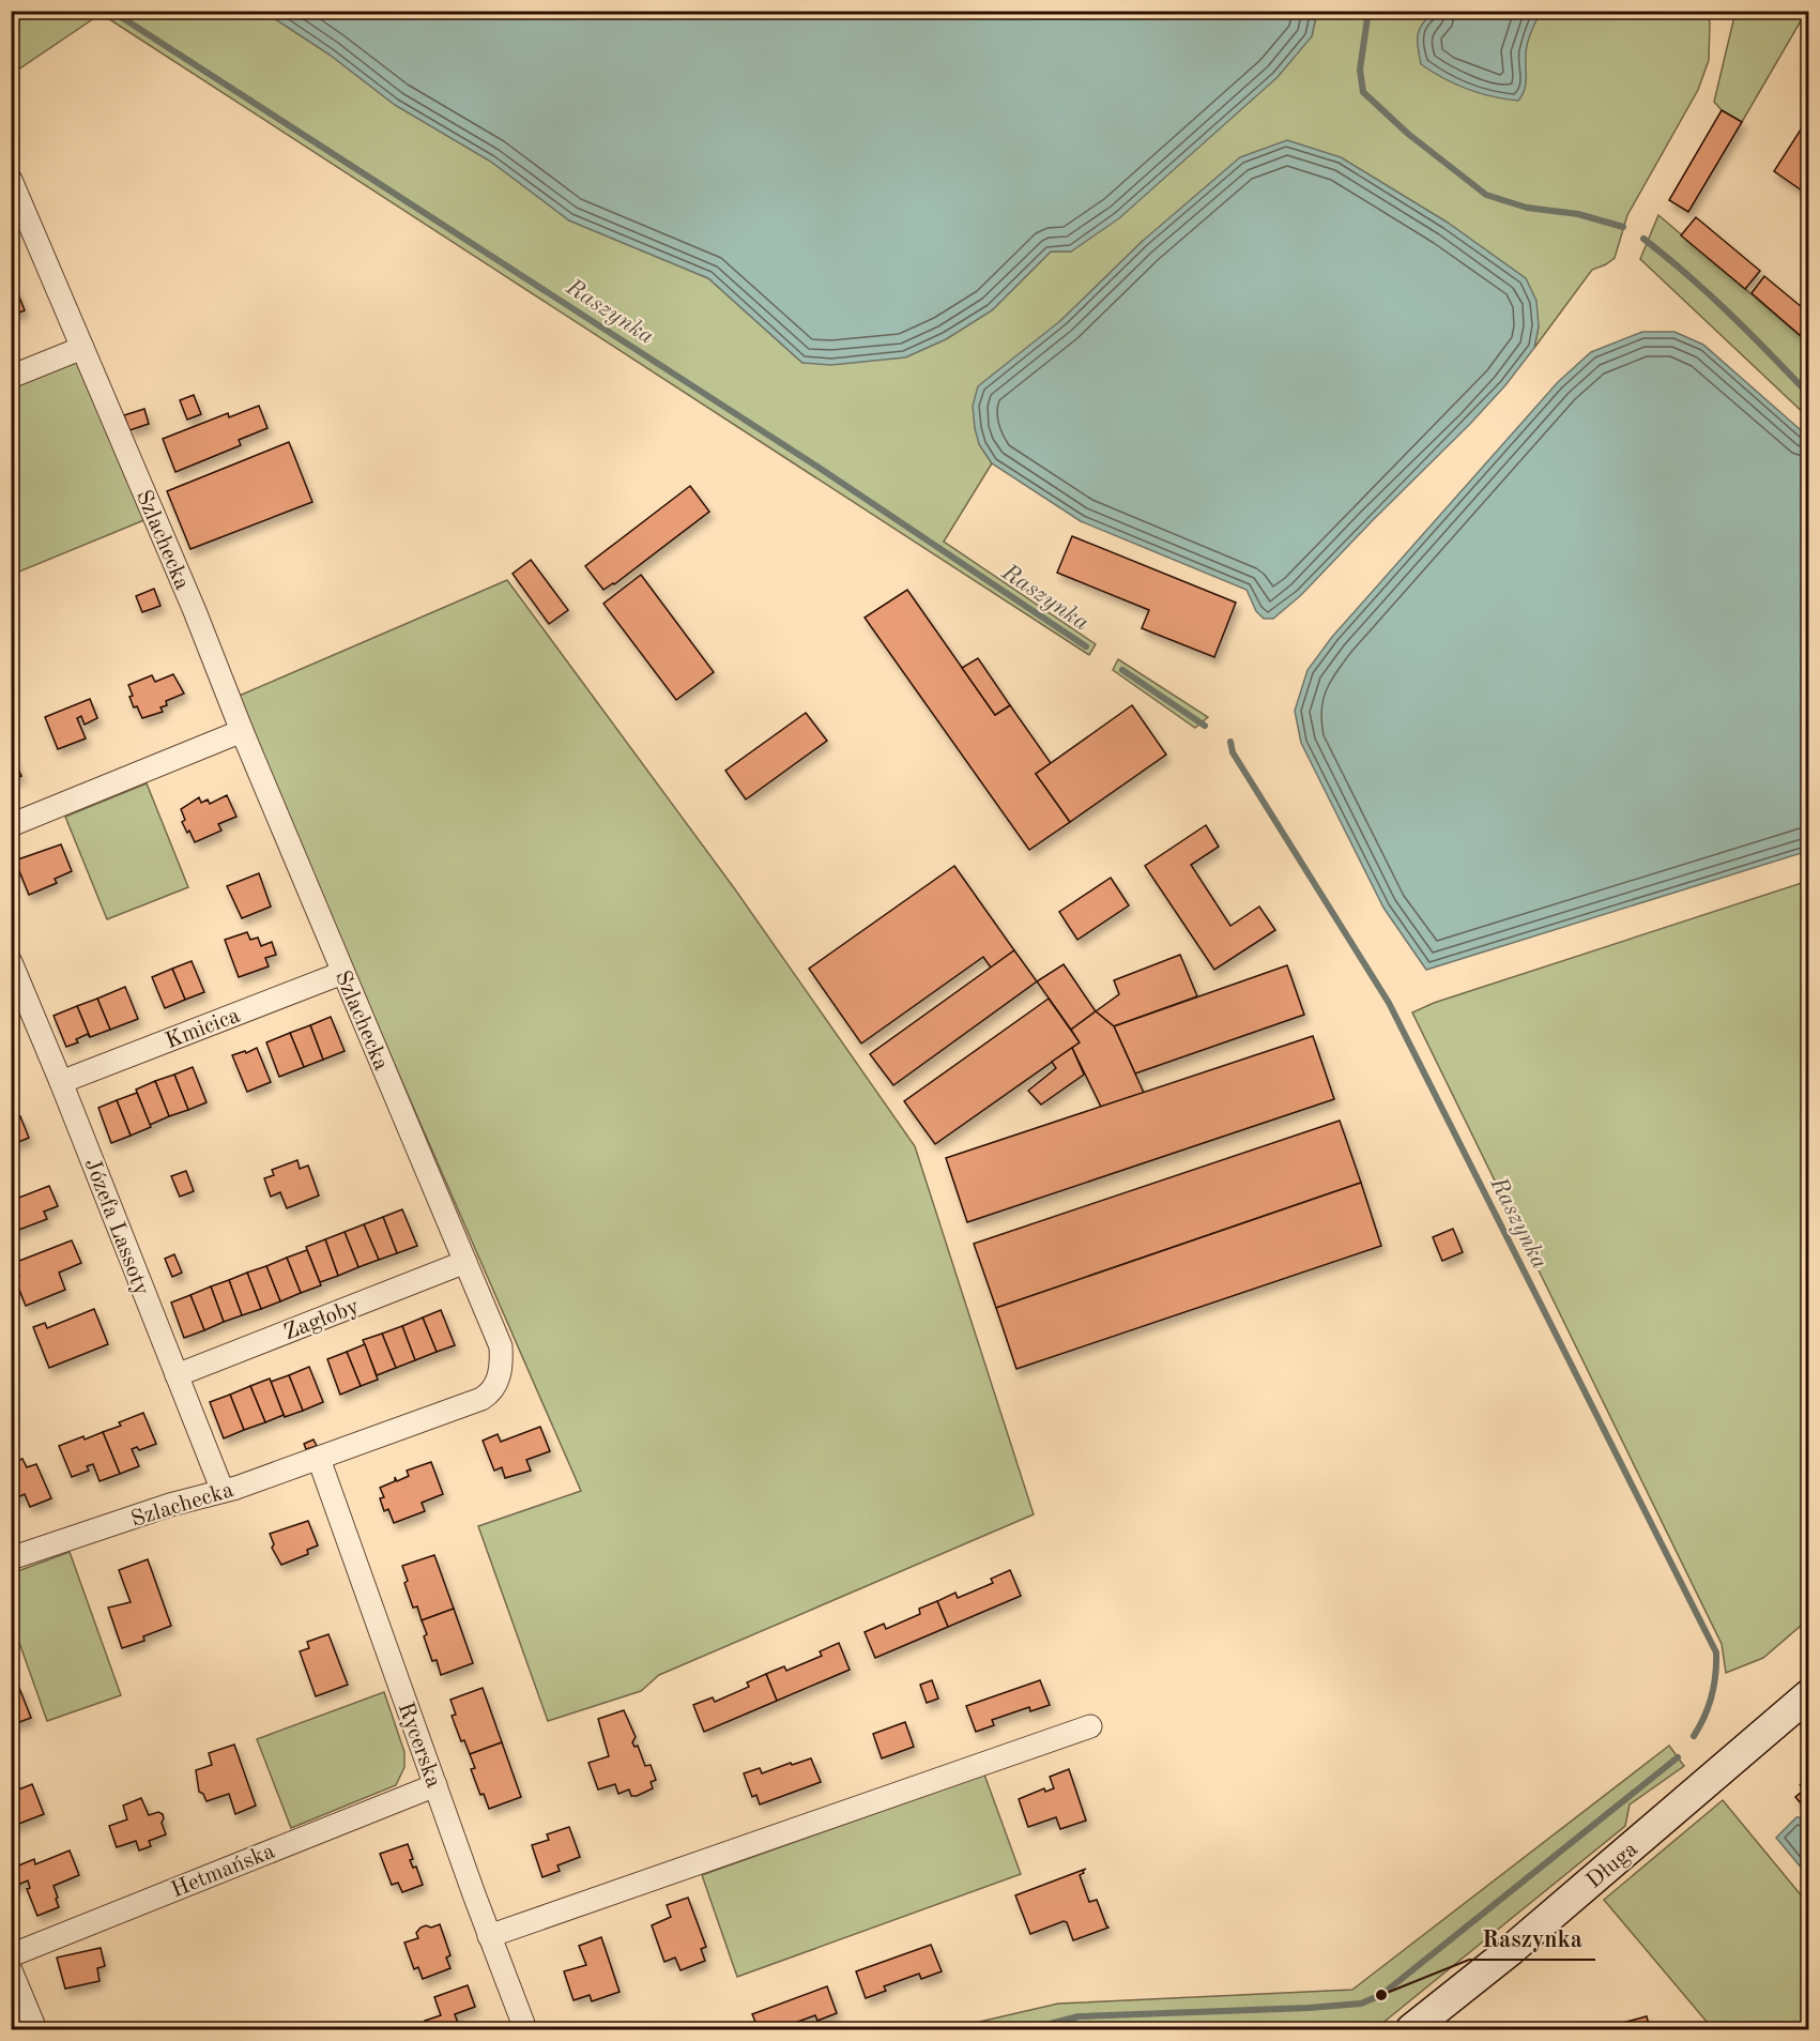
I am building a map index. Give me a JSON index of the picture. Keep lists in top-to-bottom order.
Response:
{
  "streets": {
    "street": [
      "Szlachecka",
      "Kmicica",
      "Józefa Lassoty",
      "Zagłoby",
      "Rycerska",
      "Długa",
      "Hetmańska"
    ]
  },
  "crossings": [
    ["Szlachecka", "Kmicica"],
    ["Szlachecka", "Józefa Lassoty"],
    ["Szlachecka", "Zagłoby"],
    ["Szlachecka", "Rycerska"],
    ["Kmicica", "Józefa Lassoty"],
    ["Józefa Lassoty", "Zagłoby"],
    ["Rycerska", "Hetmańska"]
  ],
  "water": ["Raszynka"],
  "places": ["Raszynka"]
}
